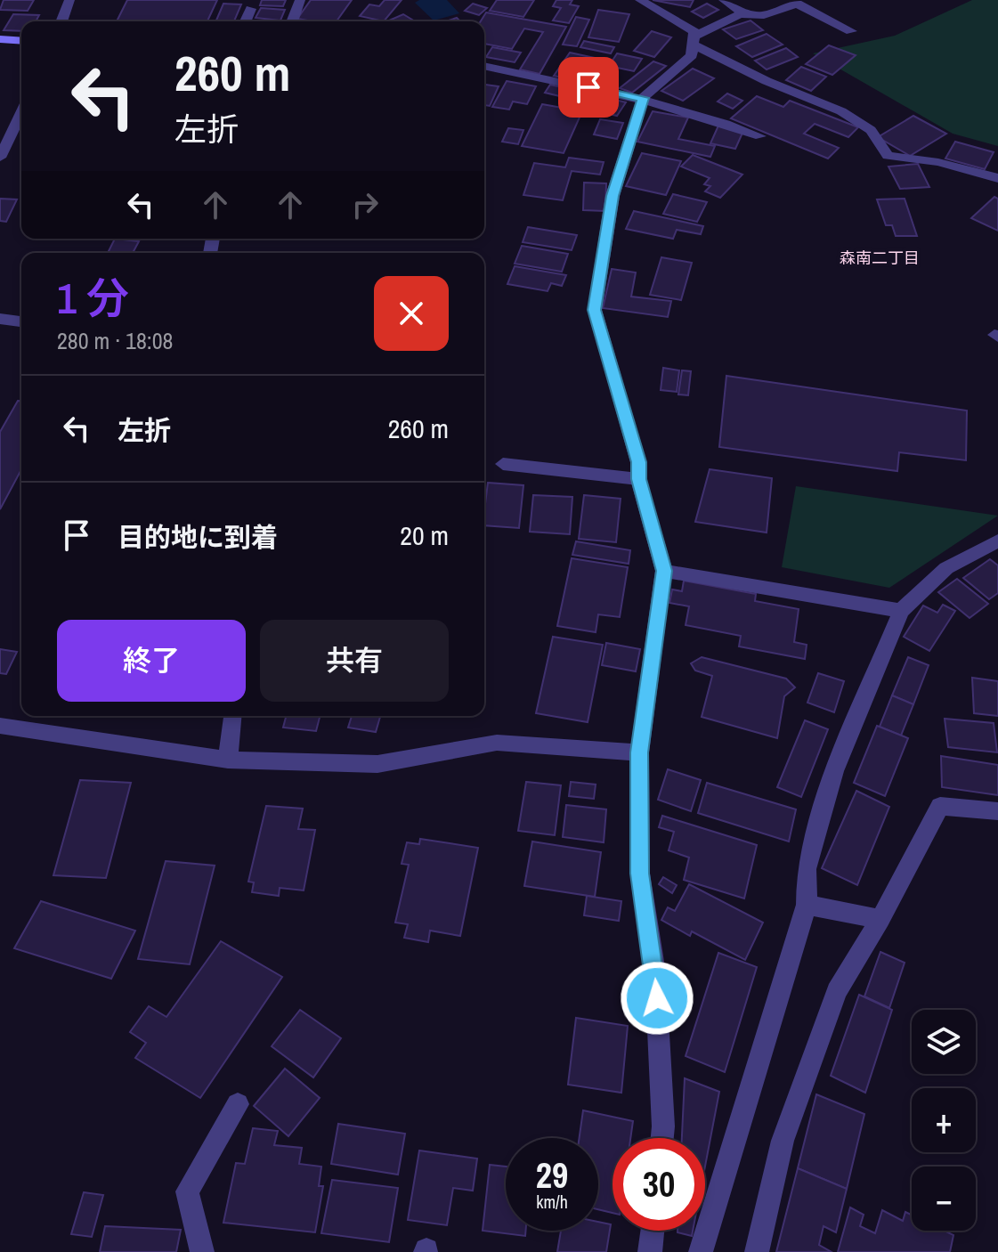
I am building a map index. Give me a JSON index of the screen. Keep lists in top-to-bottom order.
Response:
{
  "districts": ["森南二丁目"],
  "page": {
    "turn": ["260 m", "左折"],
    "heading": ["1 分", "280 m · 18:08"],
    "list": [
      {
        "name": "左折",
        "value": "260 m"
      },
      {
        "name": "目的地に到着",
        "value": "20 m"
      }
    ],
    "buttons": ["終了", "共有"],
    "map_buttons": ["+", "−"],
    "speed": "29 km/h",
    "limit": "30"
  }
}
